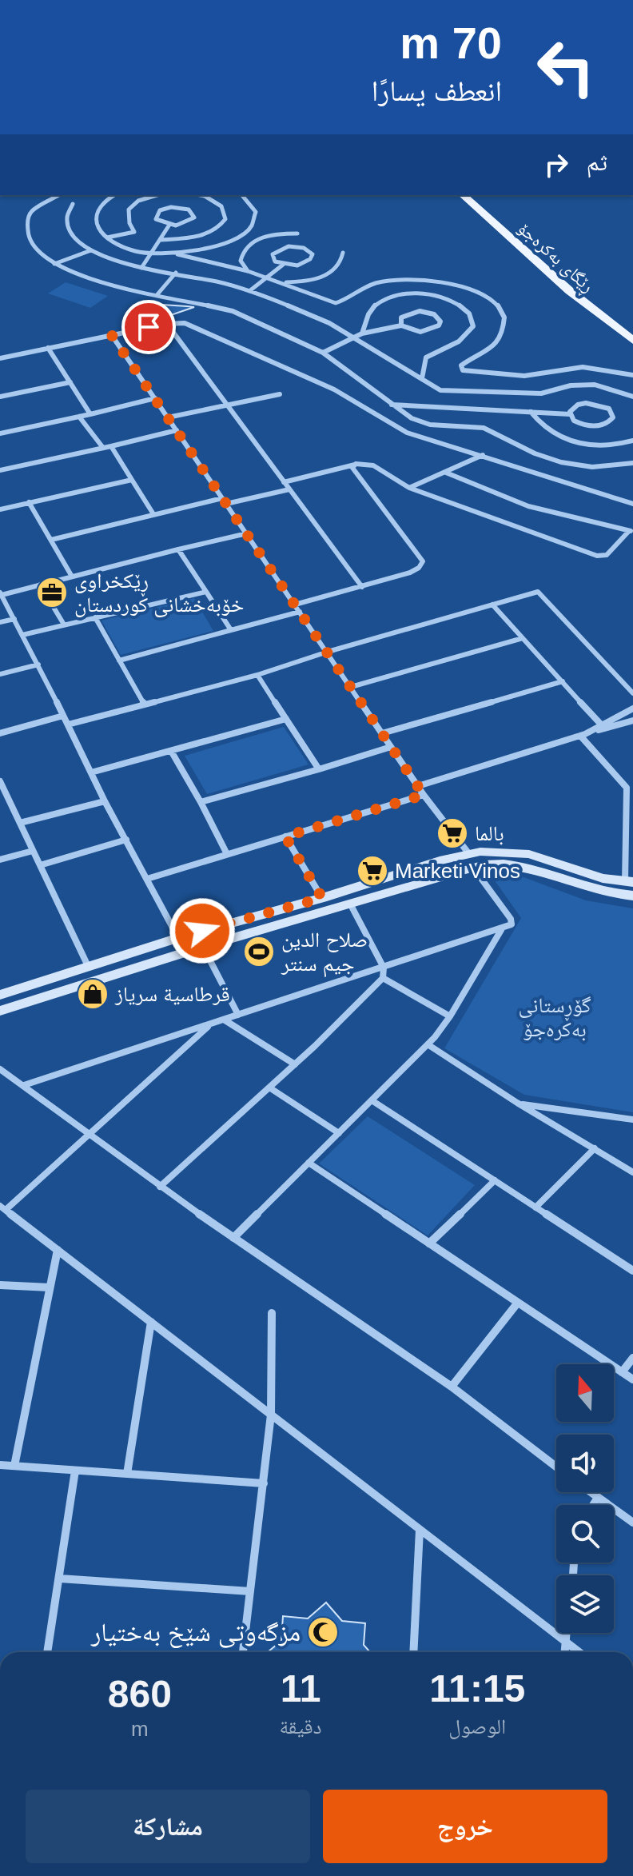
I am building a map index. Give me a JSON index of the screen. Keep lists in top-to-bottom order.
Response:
{
  "streets": {
    "main road": ["ڕێگای بەکرەجۆ"]
  },
  "parks": ["گۆڕستانی بەکرەجۆ"],
  "places": {
    "office": ["ڕێکخراوی خۆبەخشانی کوردستان"],
    "supermarket": ["بالما", "Marketi Vinos"],
    "sports": ["صلاح الدين جيم سنتر"],
    "shop": ["قرطاسية سرياز"],
    "mosque": ["مزگەوتی شێخ بەختیار"]
  },
  "north": "top",
  "page": {
    "turn": ["70 m", "انعطف يسارًا"],
    "then": "ثم",
    "eta": [
      "11:15",
      "الوصول",
      "11",
      "دقيقة",
      "860",
      "m"
    ],
    "buttons": ["خروج", "مشاركة"]
  }
}
